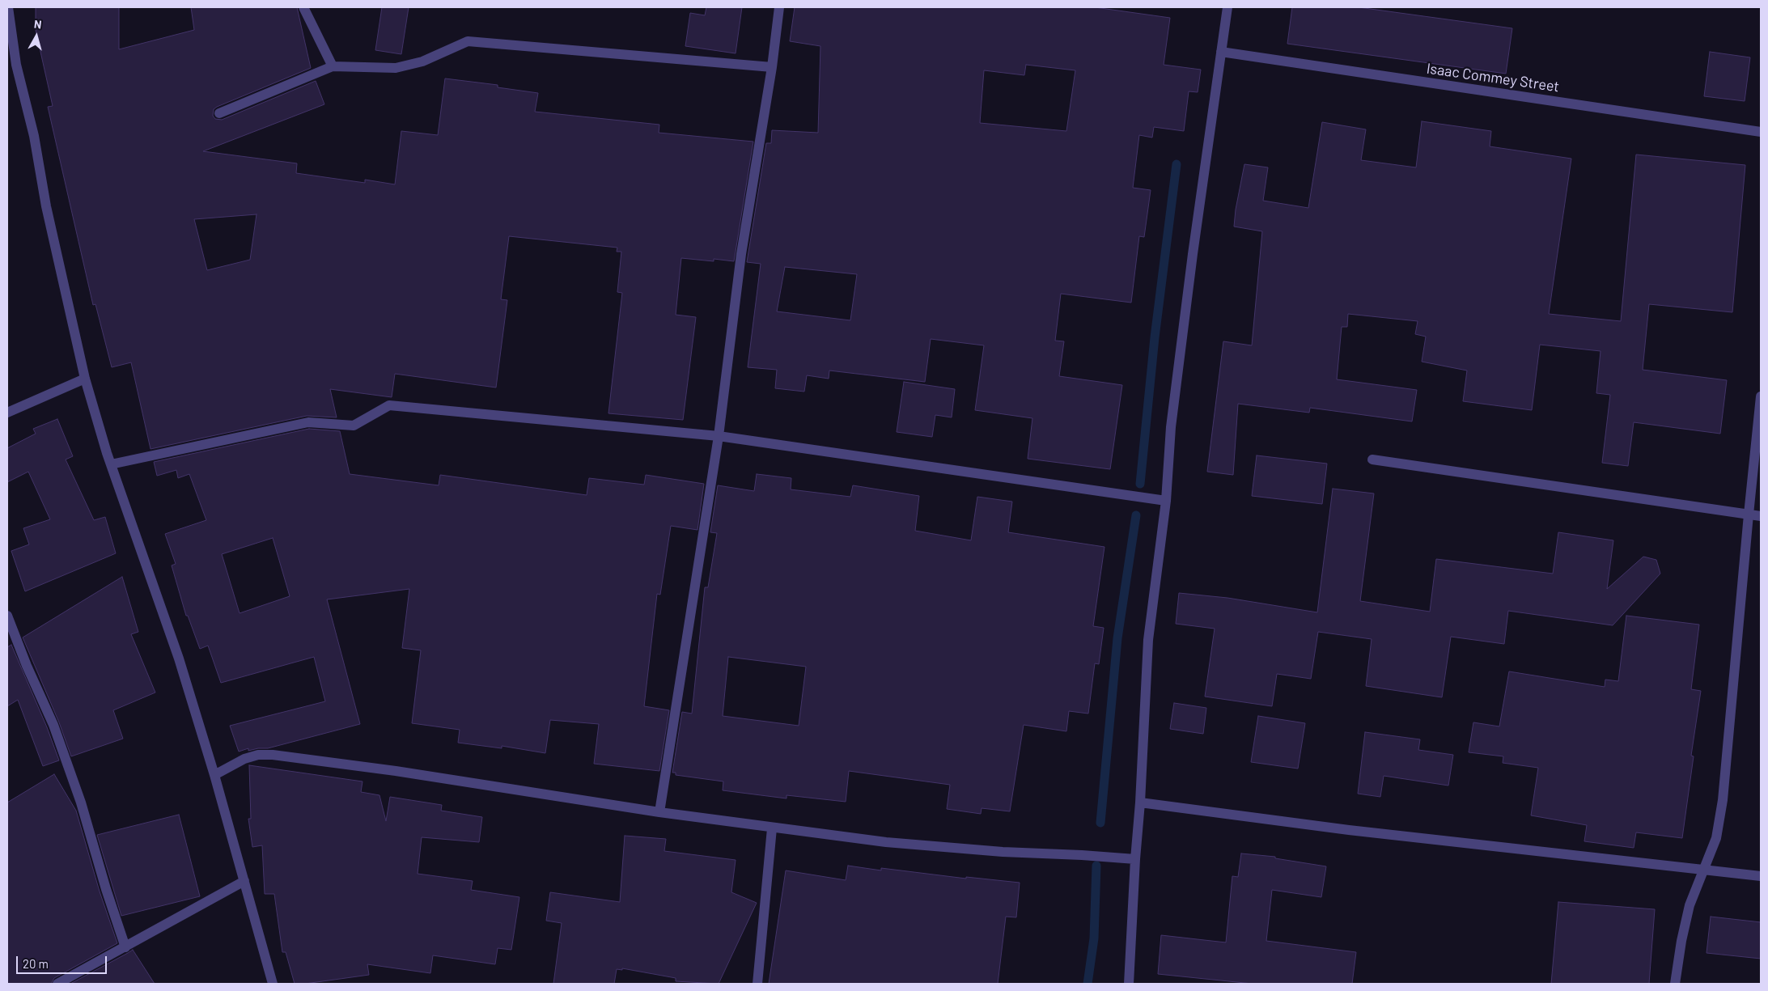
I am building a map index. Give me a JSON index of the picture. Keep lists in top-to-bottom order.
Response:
{
  "streets": {
    "street": ["Isaac Commey Street"]
  },
  "scale_bar": "20 m",
  "north": "top"
}
